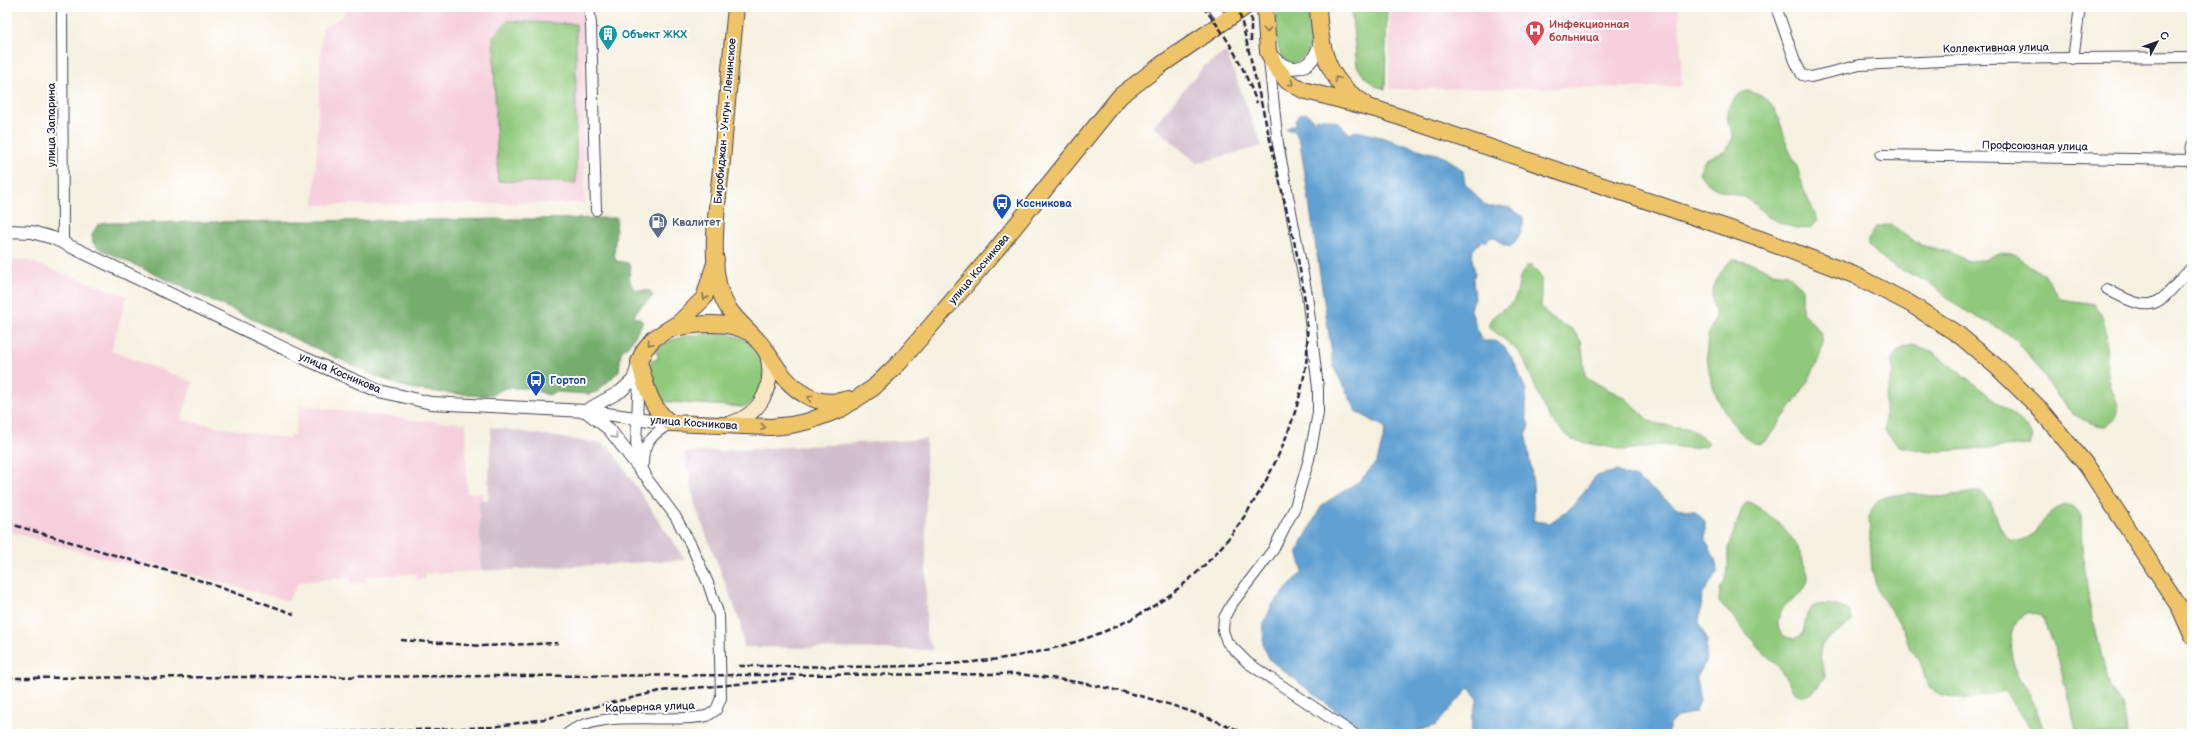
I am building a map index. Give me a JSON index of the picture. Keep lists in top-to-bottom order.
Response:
{
  "streets": {
    "main road": ["Биробиджан - Унгун - Ленинское", "улица Косникова"],
    "street": [
      "Коллективная улица",
      "улица Запарина",
      "Профсоюзная улица",
      "Карьерная улица"
    ]
  },
  "crossings": [
    ["улица Запарина", "улица Косникова"]
  ],
  "places": {
    "hospital": ["Инфекционная больница"],
    "building": ["Объект ЖКХ"],
    "bus stop": ["Косникова", "Гортоп"],
    "fuel station": ["Квалитет"]
  },
  "north": "top right"
}
